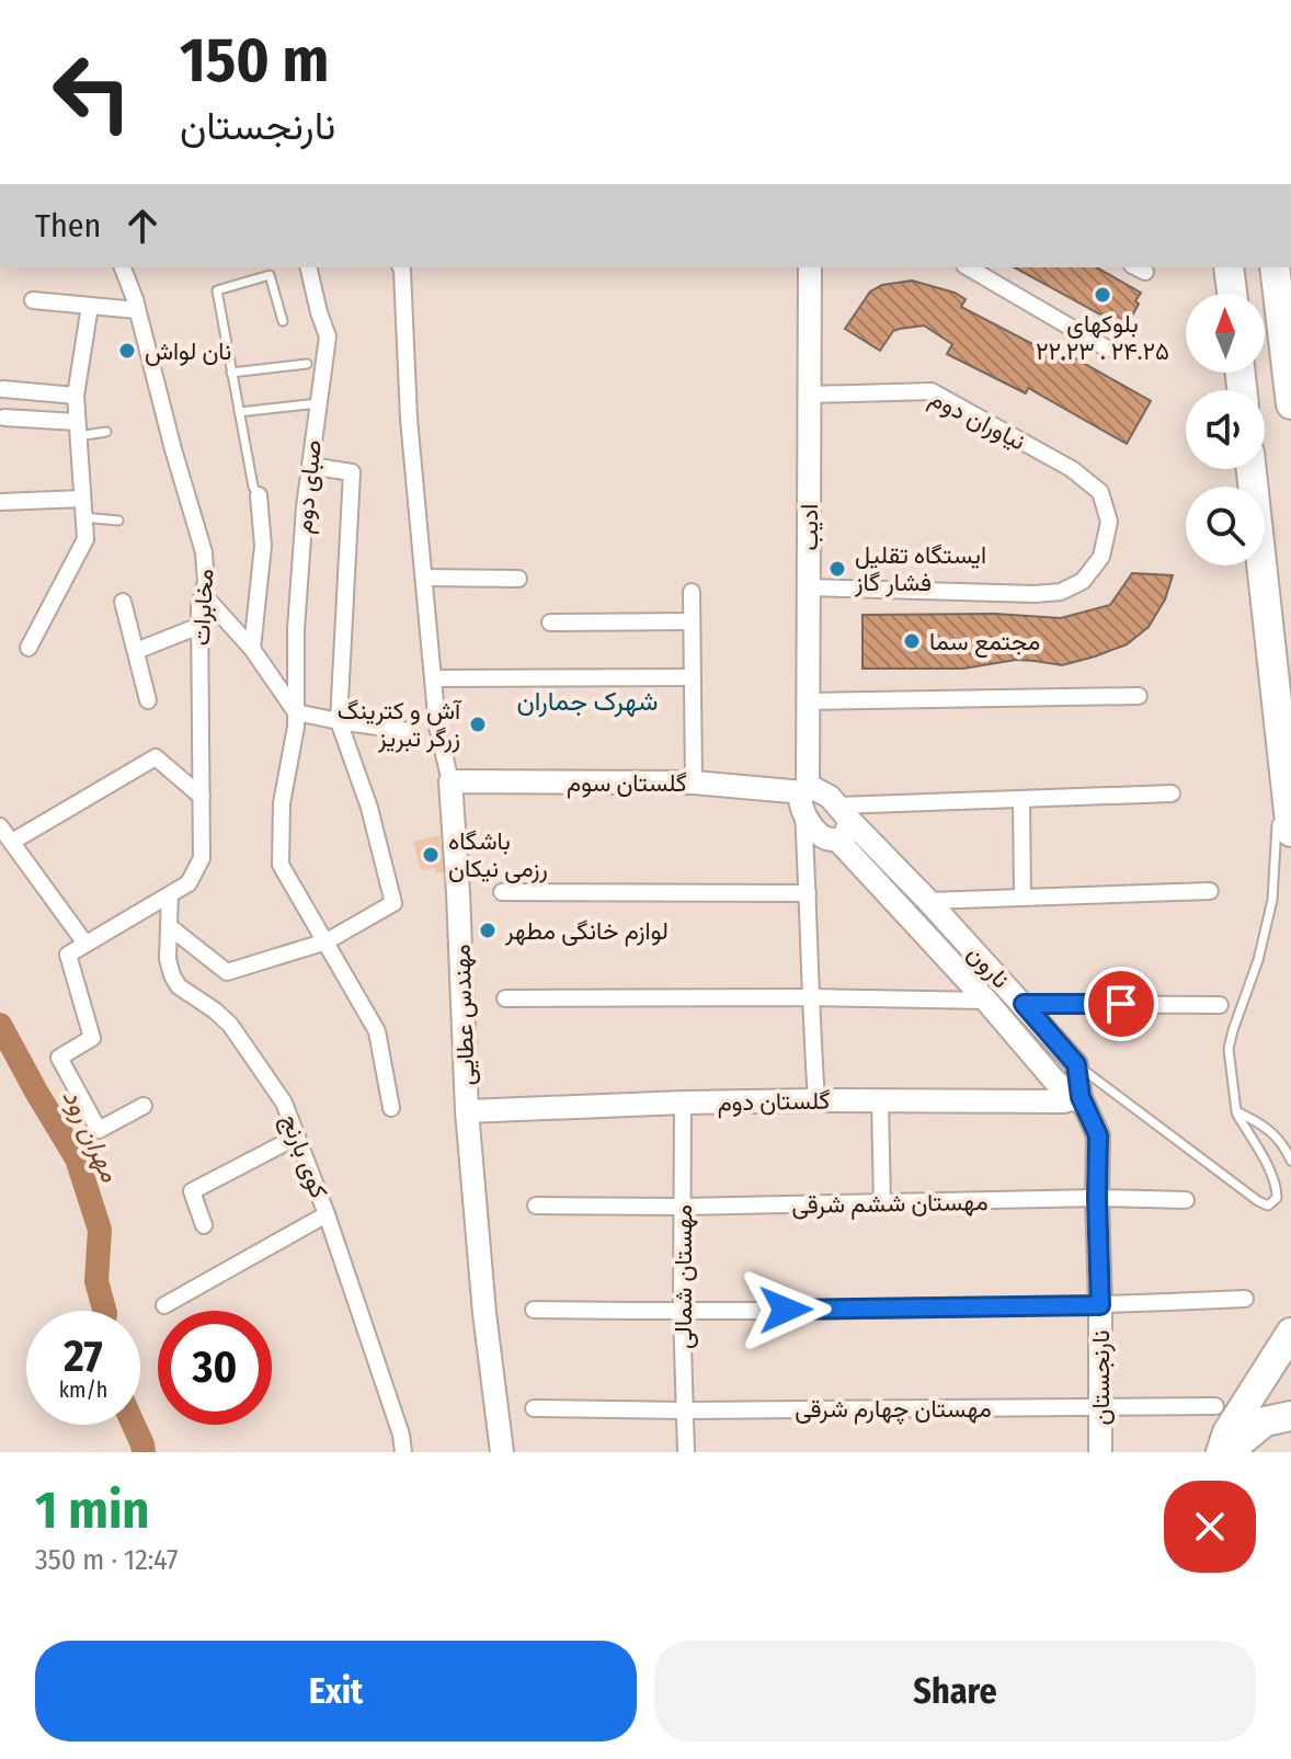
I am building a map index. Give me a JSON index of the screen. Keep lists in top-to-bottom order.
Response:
{
  "streets": {
    "street": [
      "نیاوران دوم",
      "صبای دوم",
      "ادیب",
      "مخابرات",
      "گلستان سوم",
      "نارون",
      "مهندس عطایی",
      "گلستان دوم",
      "کوی بارنج",
      "مهستان ششم شرقی",
      "مهستان شمالی",
      "نارنجستان",
      "مهستان چهارم شرقی"
    ]
  },
  "crossings": [
    ["نیاوران دوم", "ادیب"],
    ["ادیب", "گلستان سوم"],
    ["مخابرات", "کوی بارنج"],
    ["گلستان سوم", "مهندس عطایی"],
    ["نارون", "گلستان دوم"],
    ["نارون", "نارنجستان"],
    ["مهندس عطایی", "گلستان دوم"],
    ["گلستان دوم", "مهستان شمالی"],
    ["گلستان دوم", "نارنجستان"],
    ["مهستان ششم شرقی", "مهستان شمالی"],
    ["مهستان ششم شرقی", "نارنجستان"],
    ["مهستان شمالی", "مهستان چهارم شرقی"],
    ["نارنجستان", "مهستان چهارم شرقی"]
  ],
  "districts": ["شهرک جماران"],
  "water": ["مهران رود"],
  "places": [
    "بلوکهای ۲۲.۲۳ . ۲۴.۲۵",
    "نان لواش",
    "ایستگاه تقلیل فشار گاز",
    "مجتمع سما",
    "آش و کترینگ زرگر تبریز",
    "باشگاه رزمی نیکان",
    "لوازم خانگی مطهر"
  ],
  "north": "top",
  "page": {
    "turn": ["150 m", "نارنجستان"],
    "then": "Then",
    "speed": "27 km/h",
    "limit": "30",
    "heading": ["1 min", "350 m · 12:47"],
    "buttons": ["Exit", "Share"]
  }
}
